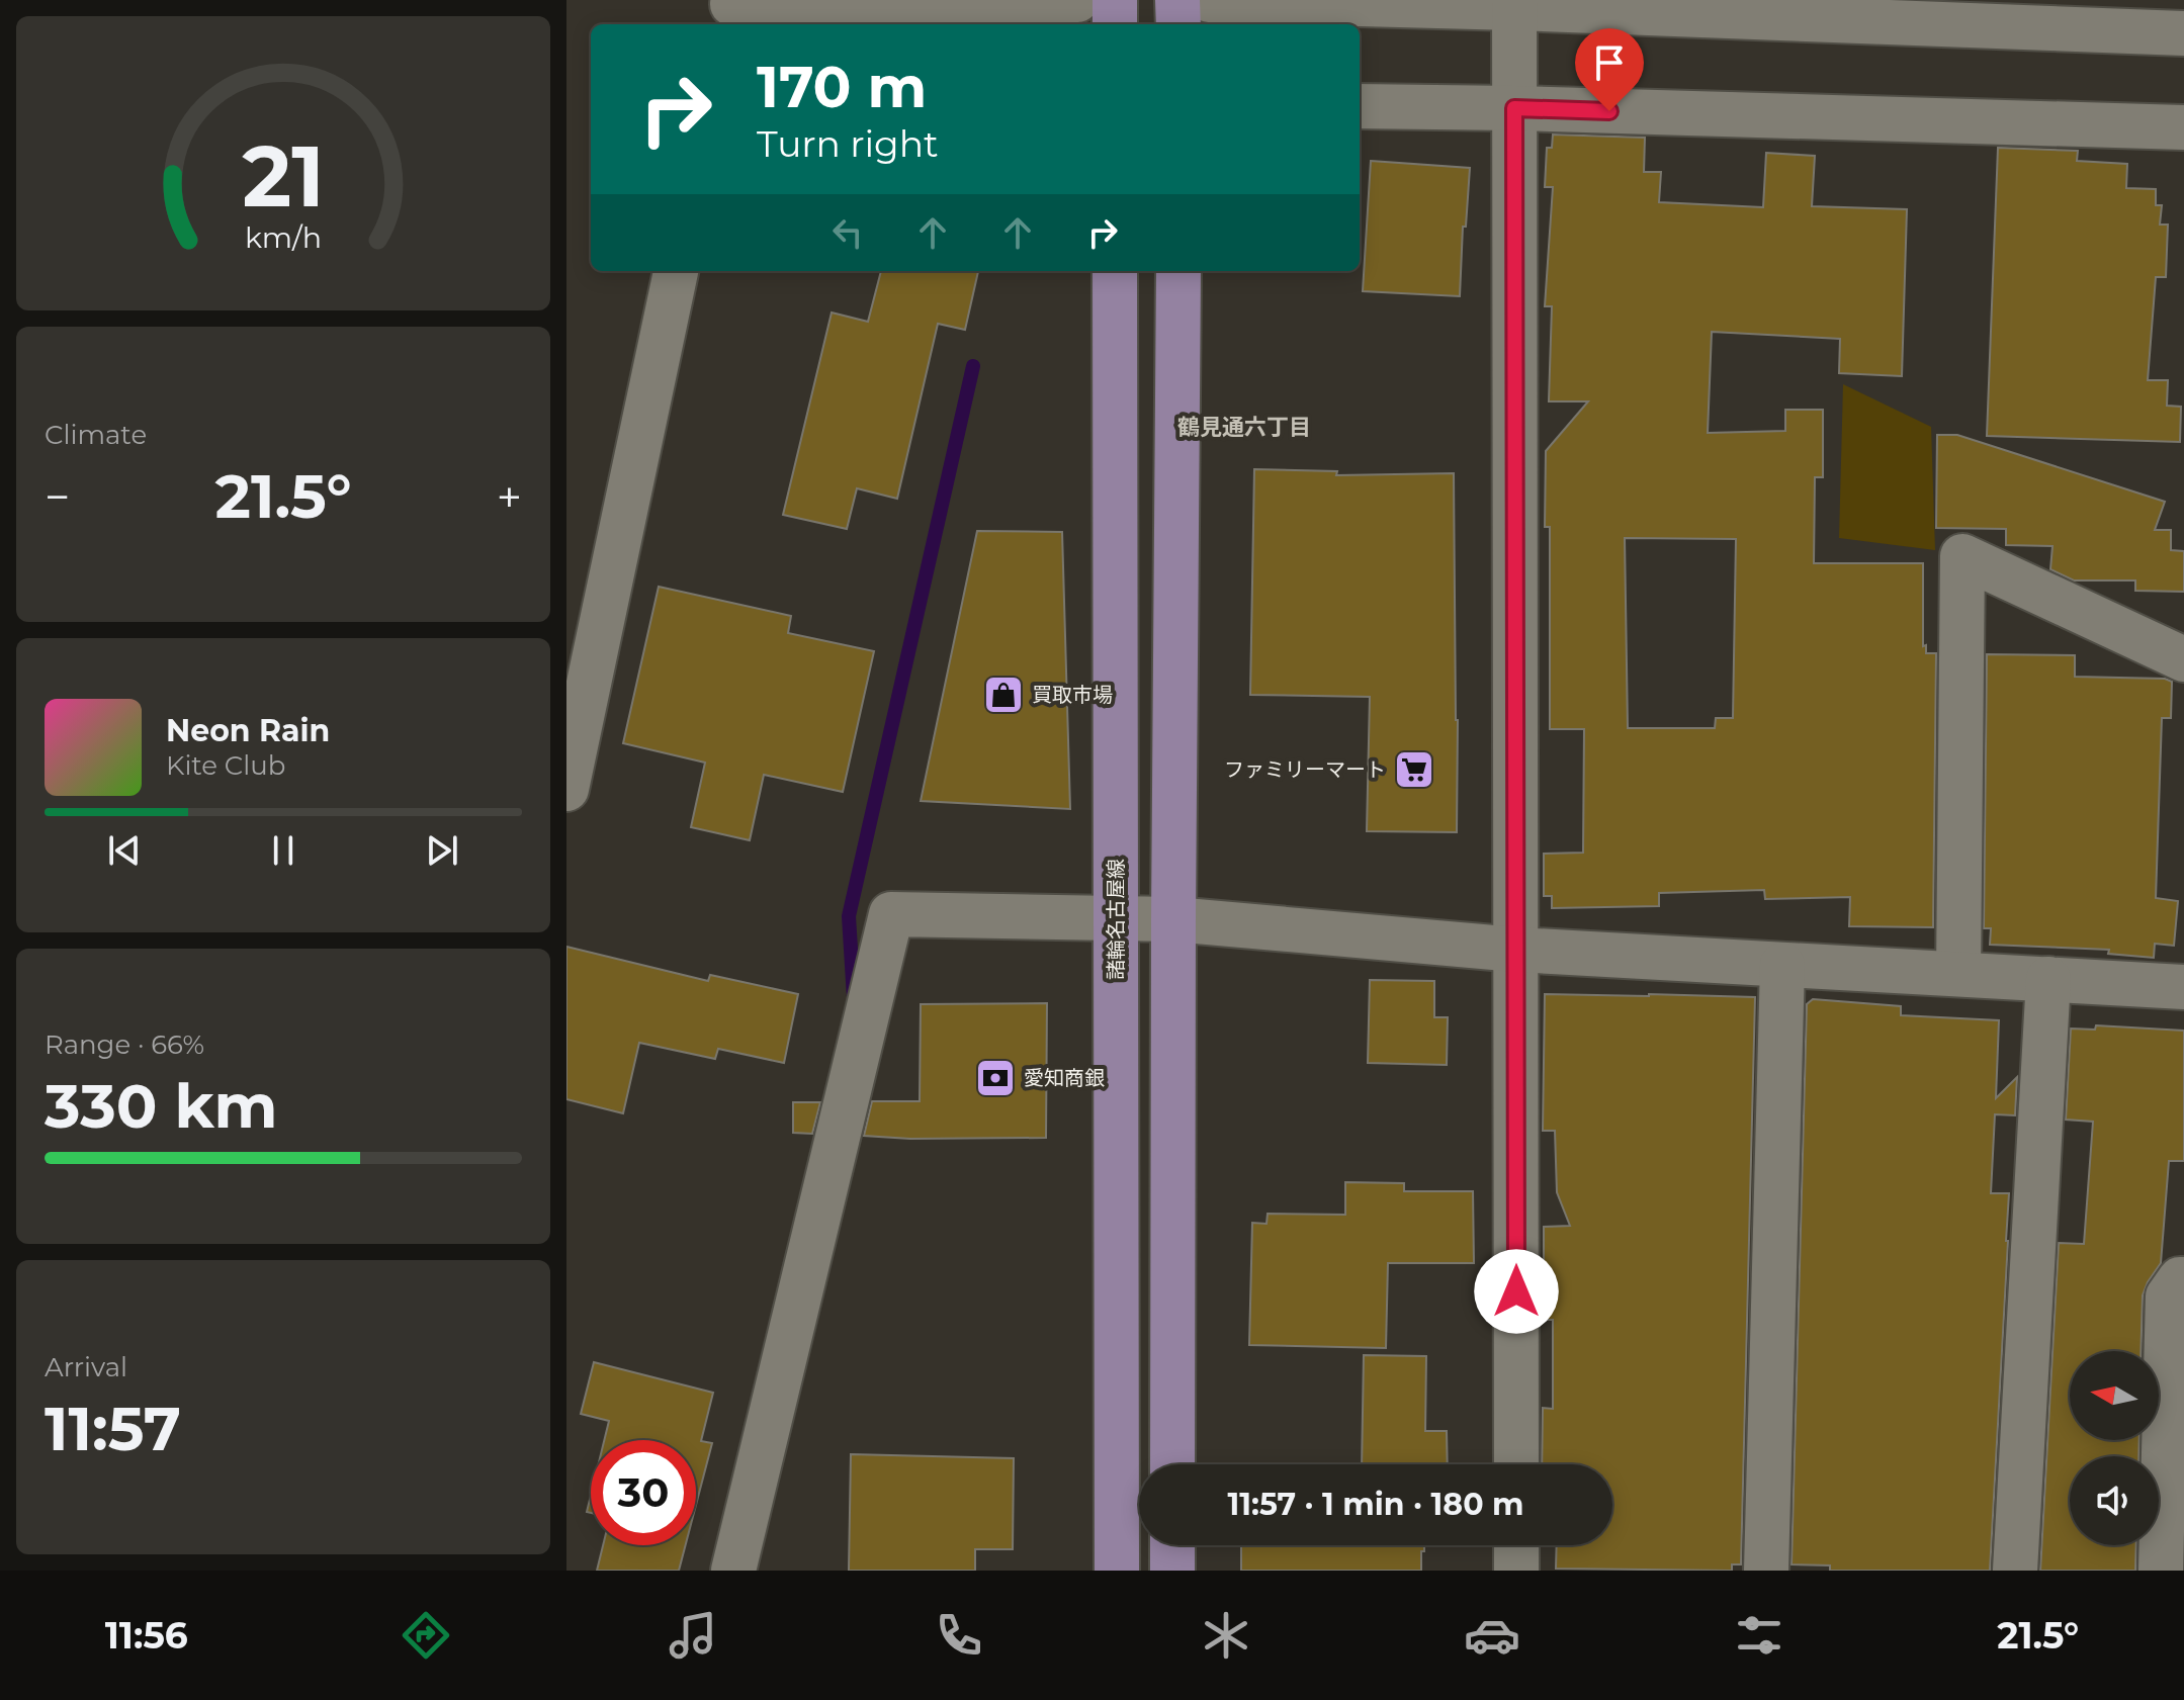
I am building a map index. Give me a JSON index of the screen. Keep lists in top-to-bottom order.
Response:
{
  "streets": {
    "main road": ["諸輪名古屋線"]
  },
  "districts": ["鶴見通六丁目"],
  "places": {
    "shop": ["買取市場"],
    "supermarket": ["ファミリーマート"],
    "bank": ["愛知商銀"]
  },
  "north": "left",
  "page": {
    "turn": ["170 m", "Turn right"],
    "tile": [
      "Climate",
      ["Range · 66%", "330 km"],
      ["Arrival", "11:57"]
    ],
    "heat": ["−", "21.5°", "+"],
    "song": ["Neon Rain", "Kite Club"],
    "limit": "30",
    "trip": "11:57 · 1 min · 180 m",
    "tabs": ["11:56", "21.5°"],
    "gauge": ["21", "km/h"]
  }
}
